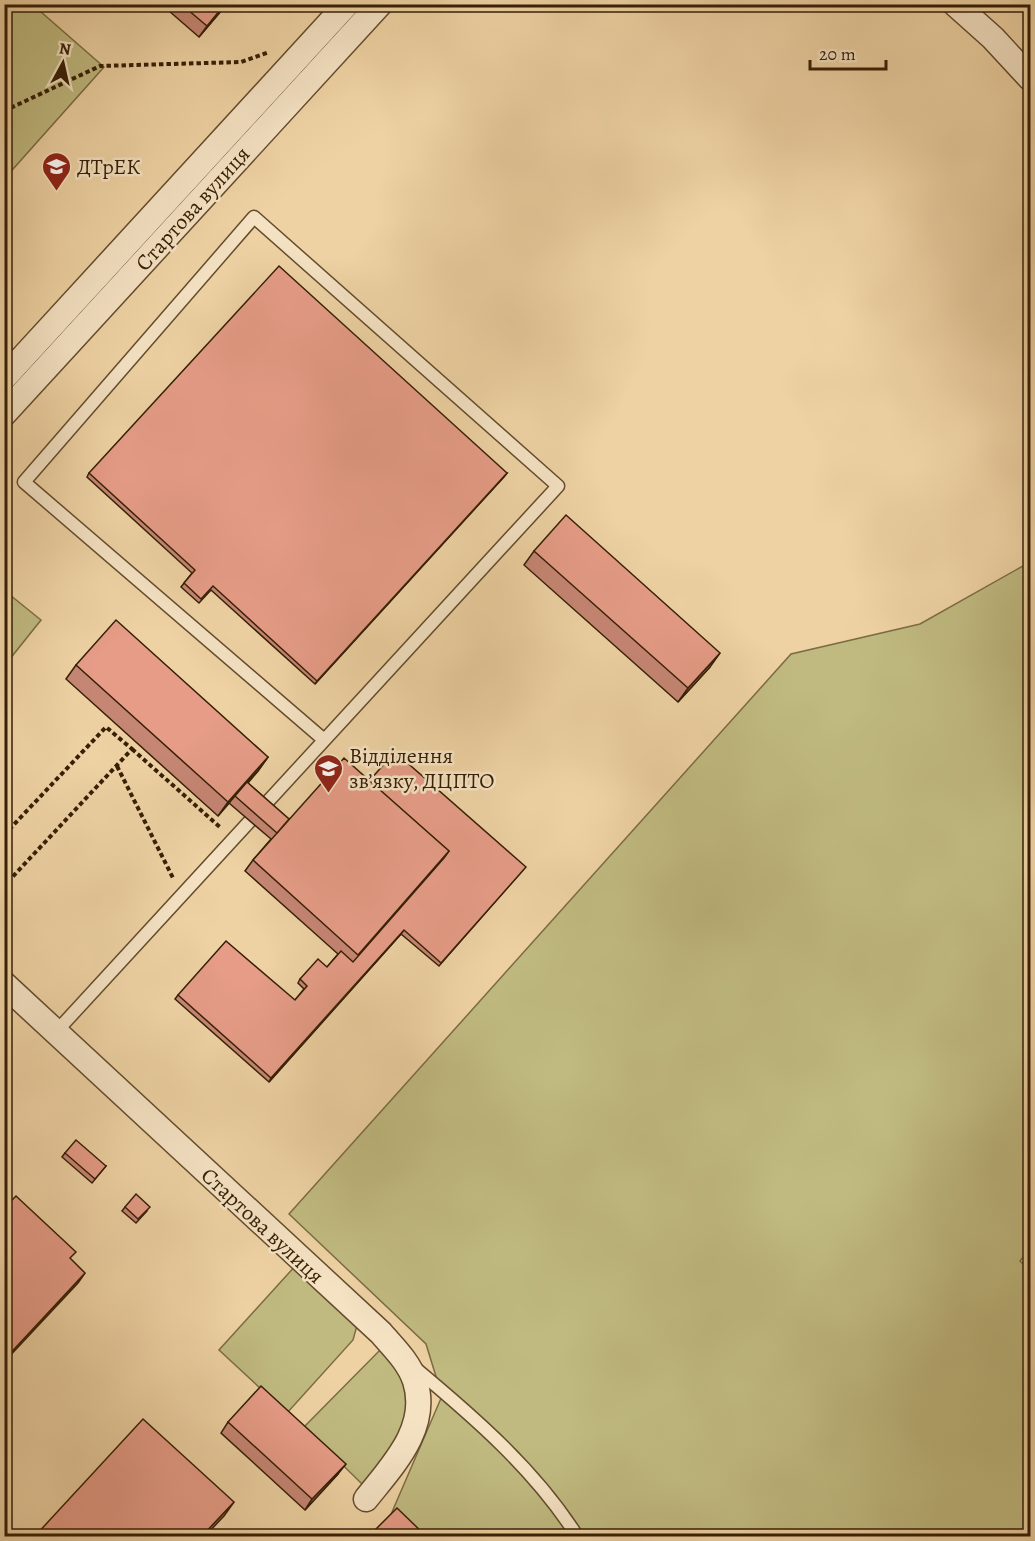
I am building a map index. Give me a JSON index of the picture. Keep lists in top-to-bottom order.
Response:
{
  "streets": {
    "street": ["Стартова вулиця"]
  },
  "places": {
    "school or university": ["ДТрЕК", "Відділення зв’язку, ДЦПТО"]
  },
  "scale_bar": "20 m",
  "north": "top"
}
